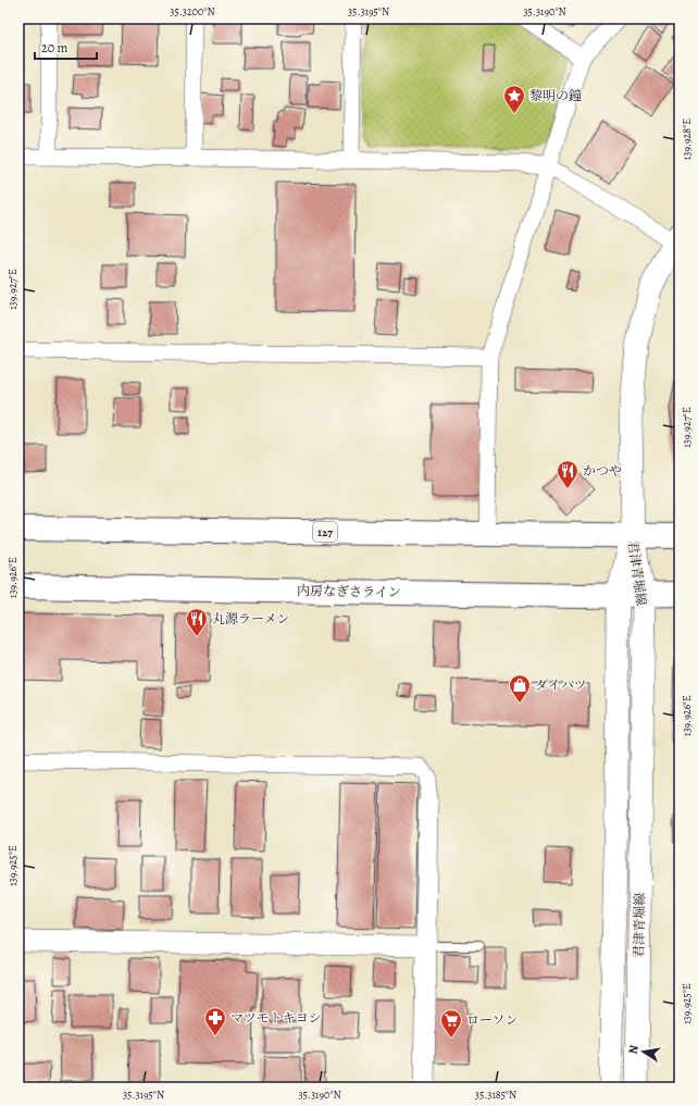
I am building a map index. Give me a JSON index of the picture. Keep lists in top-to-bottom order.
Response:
{
  "streets": {
    "highway": ["127", "内房なぎさライン"],
    "main road": ["君津青堀線"]
  },
  "crossings": [
    ["127", "君津青堀線"],
    ["君津青堀線", "内房なぎさライン"]
  ],
  "places": {
    "place": ["黎明の鐘"],
    "restaurant": ["かつや", "丸源ラーメン"],
    "shop": ["ダイハツ"],
    "pharmacy": ["マツモトキヨシ"],
    "supermarket": ["ローソン"]
  },
  "scale_bar": "20 m",
  "north": "left",
  "coordinates": [
    "35.3200°N",
    "35.3195°N",
    "35.3190°N",
    "139.928°E",
    "139.927°E",
    "139.926°E",
    "139.925°E",
    "35.3185°N"
  ]
}
